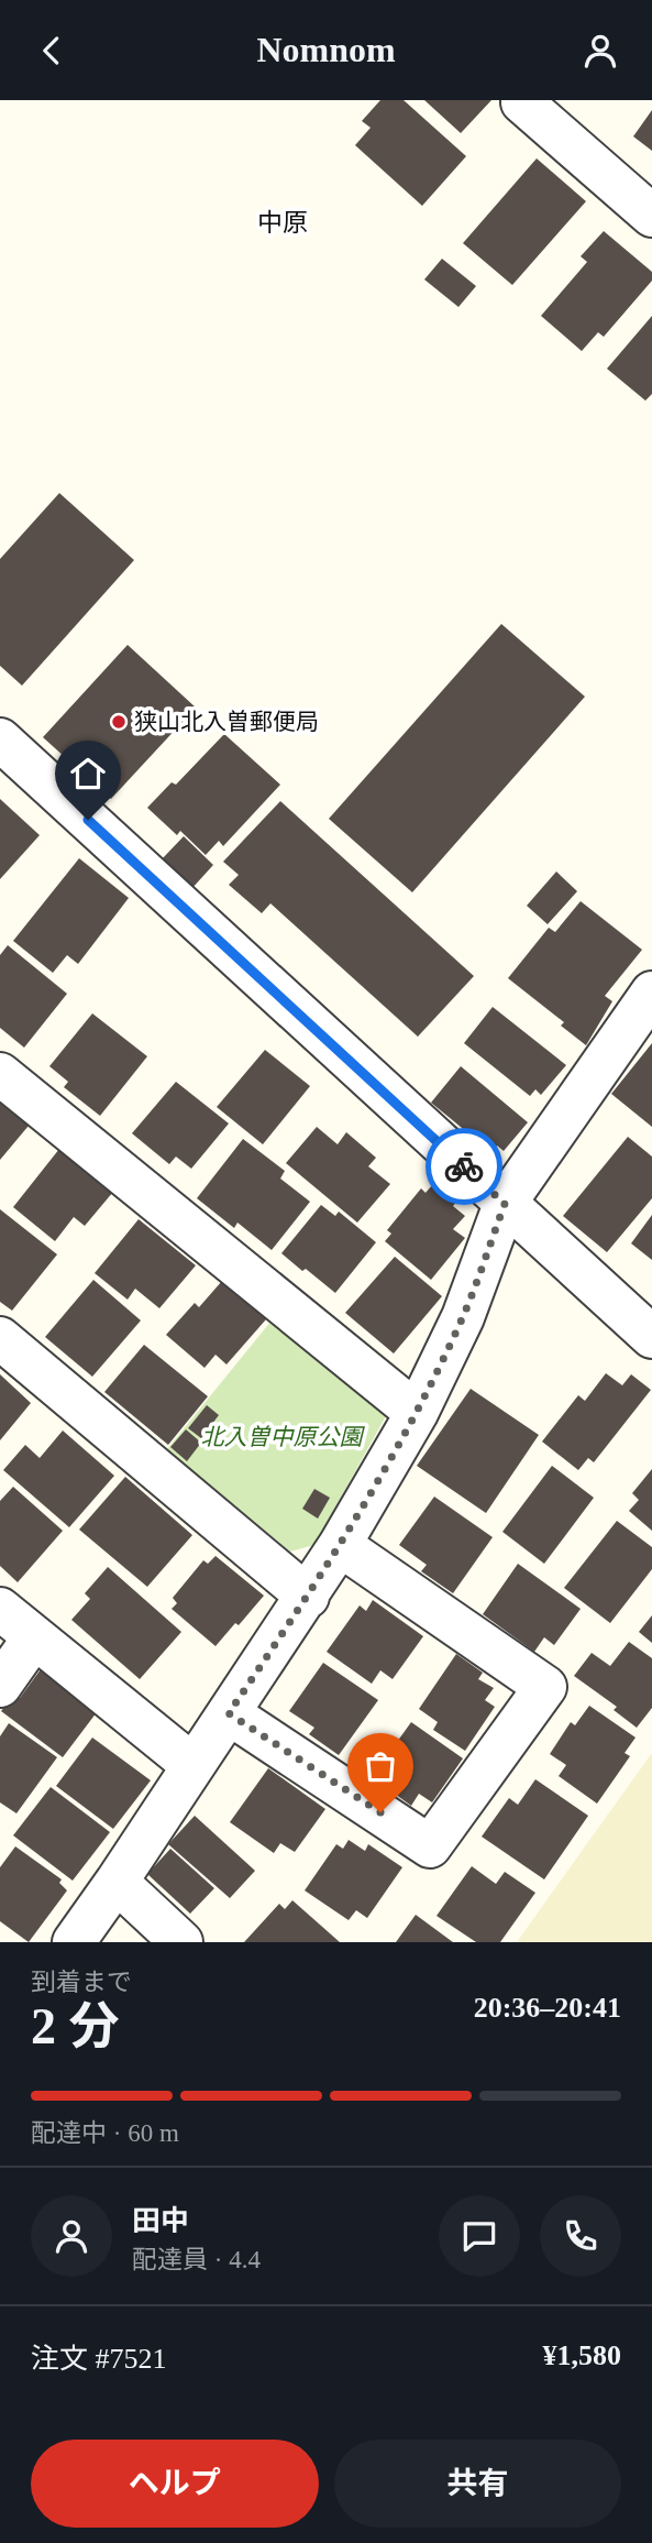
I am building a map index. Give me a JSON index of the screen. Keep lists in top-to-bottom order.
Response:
{
  "districts": ["中原"],
  "parks": ["北入曽中原公園"],
  "places": ["狭山北入曽郵便局"],
  "page": {
    "header": "Nomnom",
    "heading": ["2 分", "到着まで", "20:36–20:41"],
    "panel": [
      "田中",
      "配達員 · 4.4",
      "注文 #7521",
      "¥1,580"
    ],
    "bar": "配達中 · 60 m",
    "buttons": ["ヘルプ", "共有"]
  }
}
